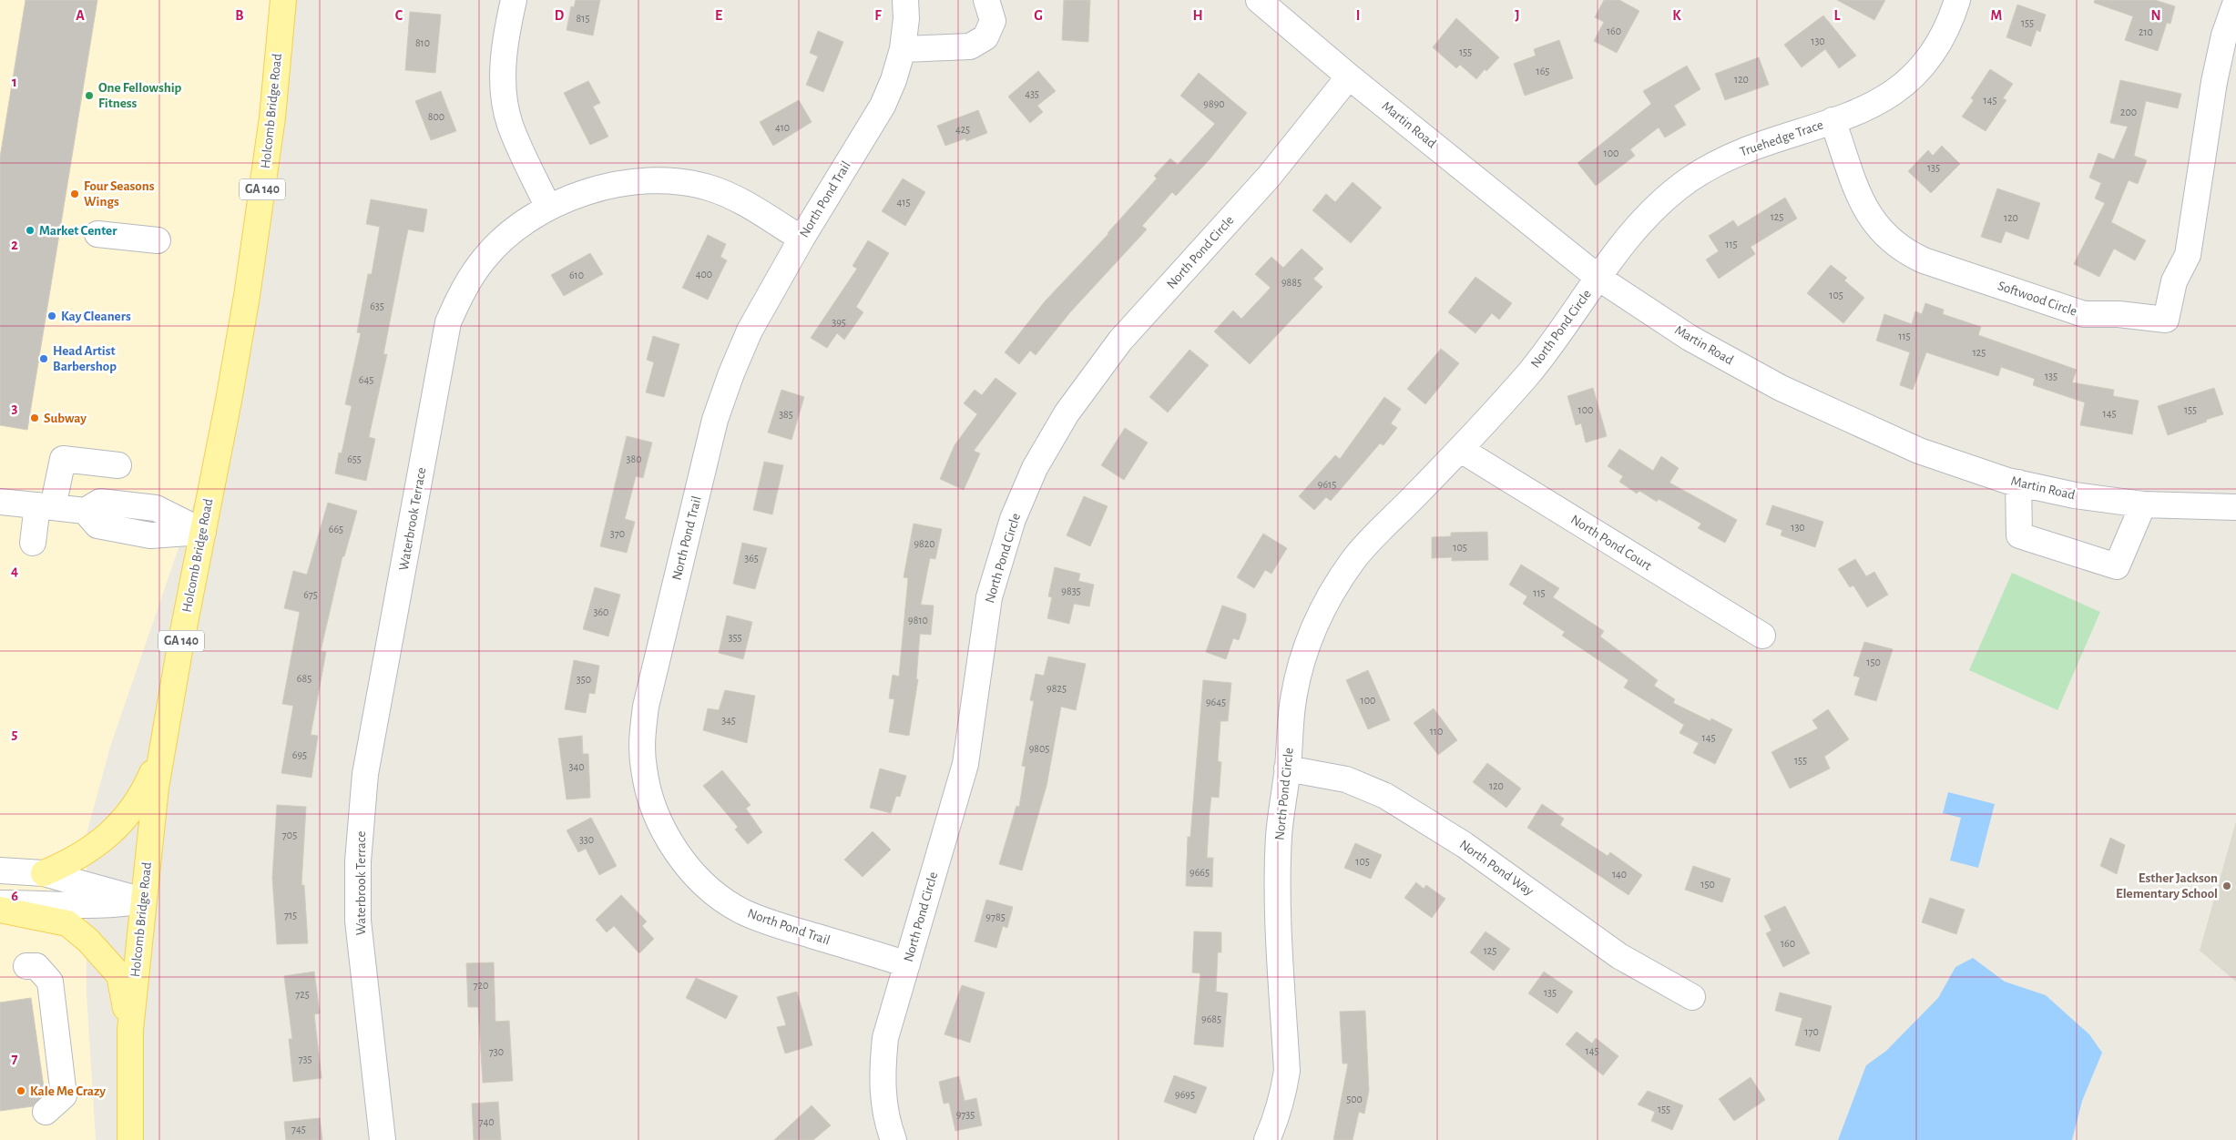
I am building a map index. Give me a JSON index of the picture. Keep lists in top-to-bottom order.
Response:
{
  "streets": {
    "main road": ["Holcomb Bridge Road", "GA 140"],
    "street": [
      "Martin Road",
      "Truehedge Trace",
      "North Pond Trail",
      "North Pond Circle",
      "Softwood Circle",
      "Waterbrook Terrace",
      "North Pond Court",
      "North Pond Way"
    ]
  },
  "crossings": [
    ["Martin Road", "Truehedge Trace"],
    ["Martin Road", "North Pond Circle"],
    ["Truehedge Trace", "North Pond Circle"],
    ["Truehedge Trace", "Softwood Circle"],
    ["North Pond Trail", "North Pond Circle"],
    ["North Pond Trail", "Waterbrook Terrace"],
    ["North Pond Circle", "North Pond Court"],
    ["North Pond Circle", "North Pond Way"]
  ],
  "places": [
    "One Fellowship Fitness",
    "Four Seasons Wings",
    "Market Center",
    "Kay Cleaners",
    "Head Artist Barbershop",
    "Subway",
    "Esther Jackson Elementary School",
    "Kale Me Crazy"
  ],
  "house_numbers": [
    "815",
    "155",
    "160",
    "210",
    "130",
    "810",
    "155",
    "165",
    "120",
    "435",
    "145",
    "9890",
    "200",
    "800",
    "410",
    "425",
    "100",
    "135",
    "415",
    "125",
    "120",
    "115",
    "400",
    "610",
    "9885",
    "105",
    "635",
    "395",
    "115",
    "125",
    "135",
    "645",
    "100",
    "155",
    "145",
    "385",
    "655",
    "380",
    "9615",
    "130",
    "665",
    "370",
    "9820",
    "105",
    "365",
    "9835",
    "115",
    "675",
    "360",
    "9810",
    "355",
    "150",
    "685",
    "350",
    "9825",
    "100",
    "9645",
    "345",
    "110",
    "145",
    "9805",
    "695",
    "155",
    "340",
    "120",
    "705",
    "330",
    "105",
    "9665",
    "140",
    "150",
    "715",
    "9785",
    "160",
    "125",
    "720",
    "135",
    "725",
    "9685",
    "170",
    "145",
    "730",
    "735",
    "9695",
    "500",
    "155",
    "9735",
    "740",
    "745"
  ],
  "grid": {
    "columns": [
      "A",
      "B",
      "C",
      "D",
      "E",
      "F",
      "G",
      "H",
      "I",
      "J",
      "K",
      "L",
      "M",
      "N"
    ],
    "rows": [
      "1",
      "2",
      "3",
      "4",
      "5",
      "6",
      "7"
    ]
  }
}
